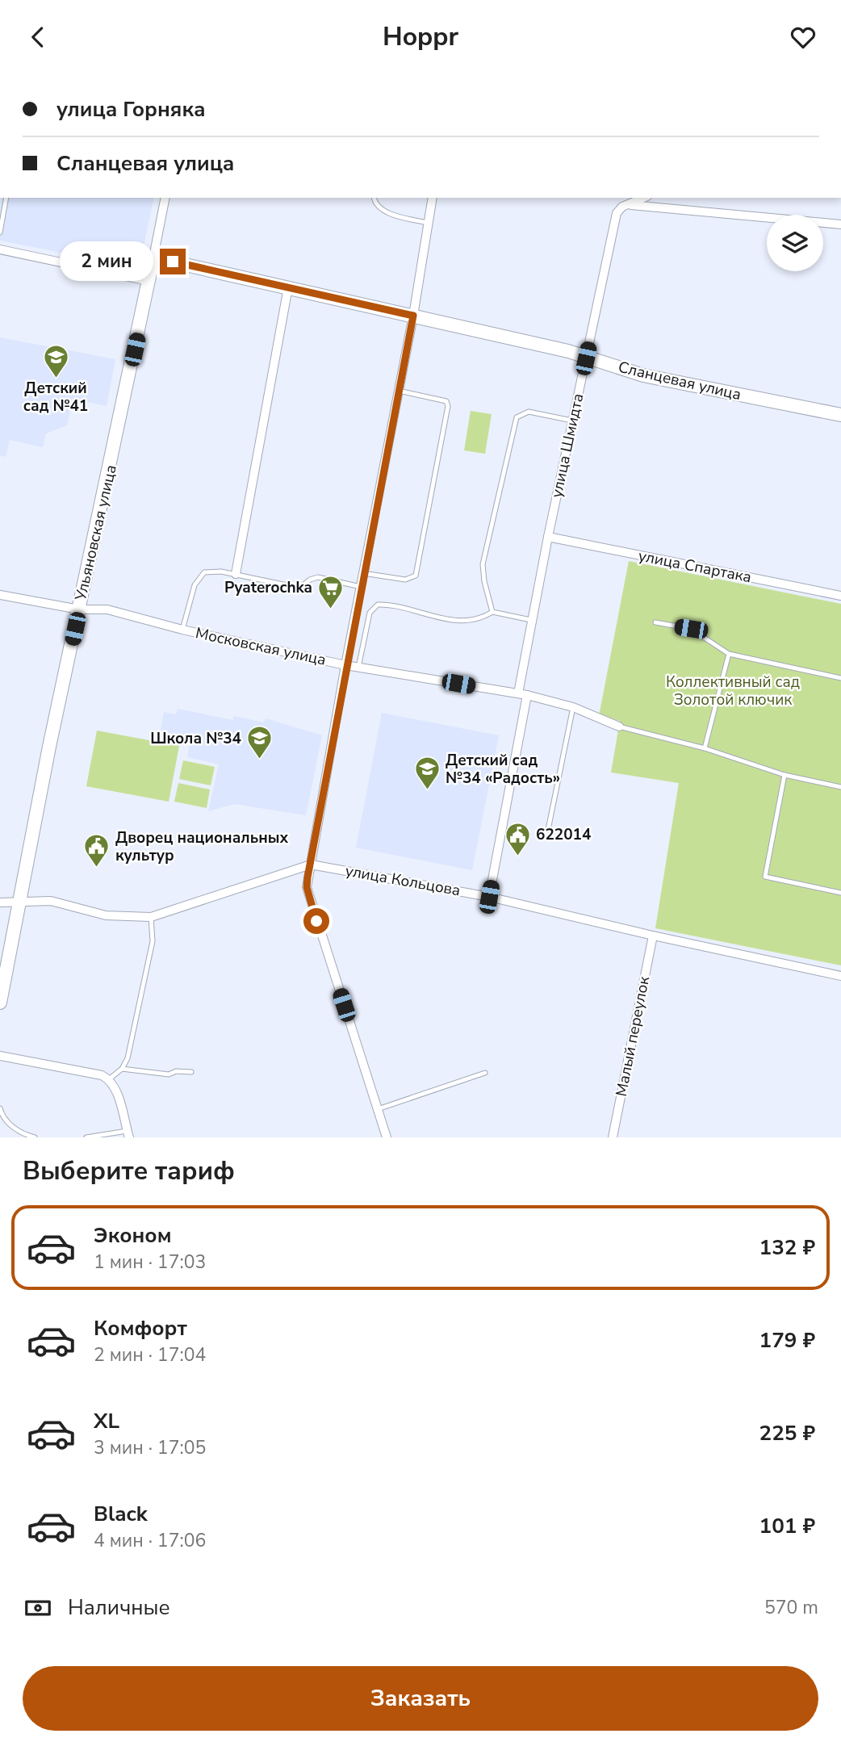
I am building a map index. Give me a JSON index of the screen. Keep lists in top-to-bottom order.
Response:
{
  "streets": {
    "main road": ["Сланцевая улица", "Ульяновская улица"],
    "street": [
      "улица Шмидта",
      "улица Спартака",
      "Московская улица",
      "улица Кольцова",
      "Малый переулок"
    ]
  },
  "crossings": [
    ["Сланцевая улица", "улица Шмидта"],
    ["Сланцевая улица", "Ульяновская улица"],
    ["улица Шмидта", "улица Спартака"],
    ["улица Шмидта", "Московская улица"],
    ["улица Шмидта", "улица Кольцова"],
    ["Ульяновская улица", "Московская улица"],
    ["Ульяновская улица", "улица Кольцова"],
    ["улица Кольцова", "Малый переулок"]
  ],
  "parks": ["Коллективный сад Золотой ключик"],
  "places": {
    "school or university": ["Детский сад №41", "Школа №34", "Детский сад №34 «Радость»"],
    "supermarket": ["Pyaterochka"],
    "public building": ["622014", "Дворец национальных культур"]
  },
  "page": {
    "header": "Hoppr",
    "banner": ["улица Горняка", "Сланцевая улица"],
    "bubble": "2 мин",
    "heading": "Выберите тариф",
    "list": [
      {
        "name": "Эконом",
        "note": "1 мин · 17:03",
        "value": "132 ₽"
      },
      {
        "name": "Комфорт",
        "note": "2 мин · 17:04",
        "value": "179 ₽"
      },
      {
        "name": "XL",
        "note": "3 мин · 17:05",
        "value": "225 ₽"
      },
      {
        "name": "Black",
        "note": "4 мин · 17:06",
        "value": "101 ₽"
      }
    ],
    "pay": ["Наличные", "570 m"],
    "buttons": "Заказать"
  }
}
